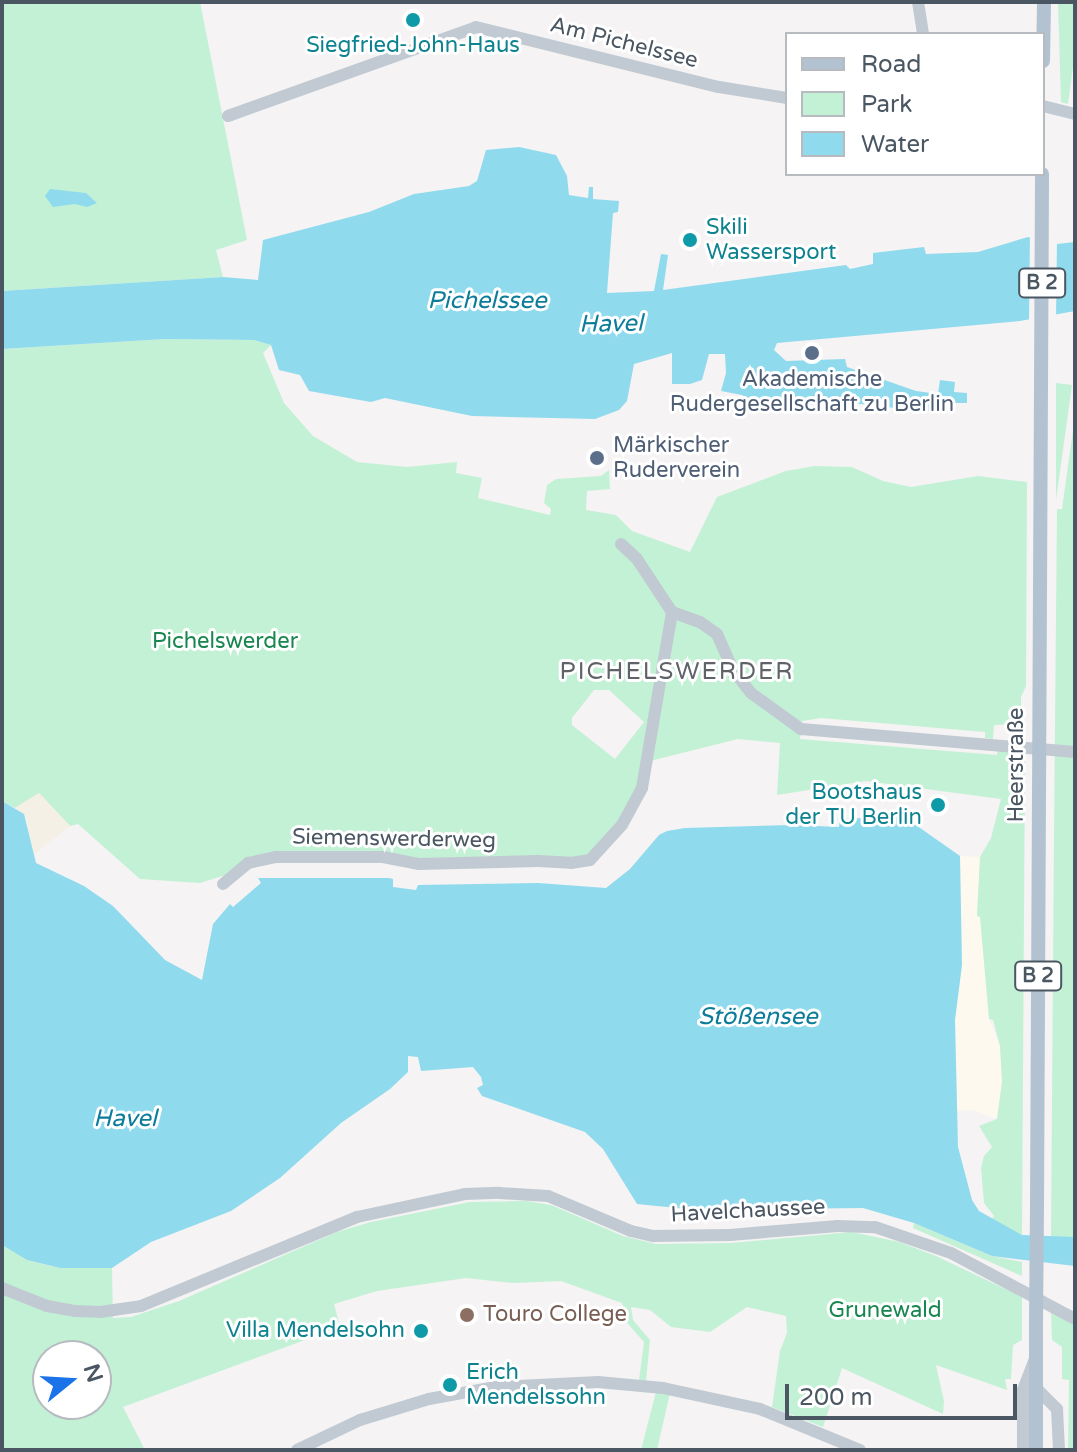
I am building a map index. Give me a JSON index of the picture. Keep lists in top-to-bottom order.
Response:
{
  "streets": {
    "main road": ["B 2", "Heerstraße"],
    "street": ["Am Pichelssee", "Siemenswerderweg", "Havelchaussee"]
  },
  "districts": ["PICHELSWERDER"],
  "water": ["Pichelssee", "Havel", "Stößensee"],
  "parks": ["Pichelswerder", "Grunewald"],
  "places": [
    "Siegfried-John-Haus",
    "Skili Wassersport",
    "Akademische Rudergesellschaft zu Berlin",
    "Märkischer Ruderverein",
    "Bootshaus der TU Berlin",
    "Touro College",
    "Villa Mendelsohn",
    "Erich Mendelssohn"
  ],
  "legend": ["Road", "Park", "Water"],
  "scale_bar": "200 m",
  "north": "right"
}
